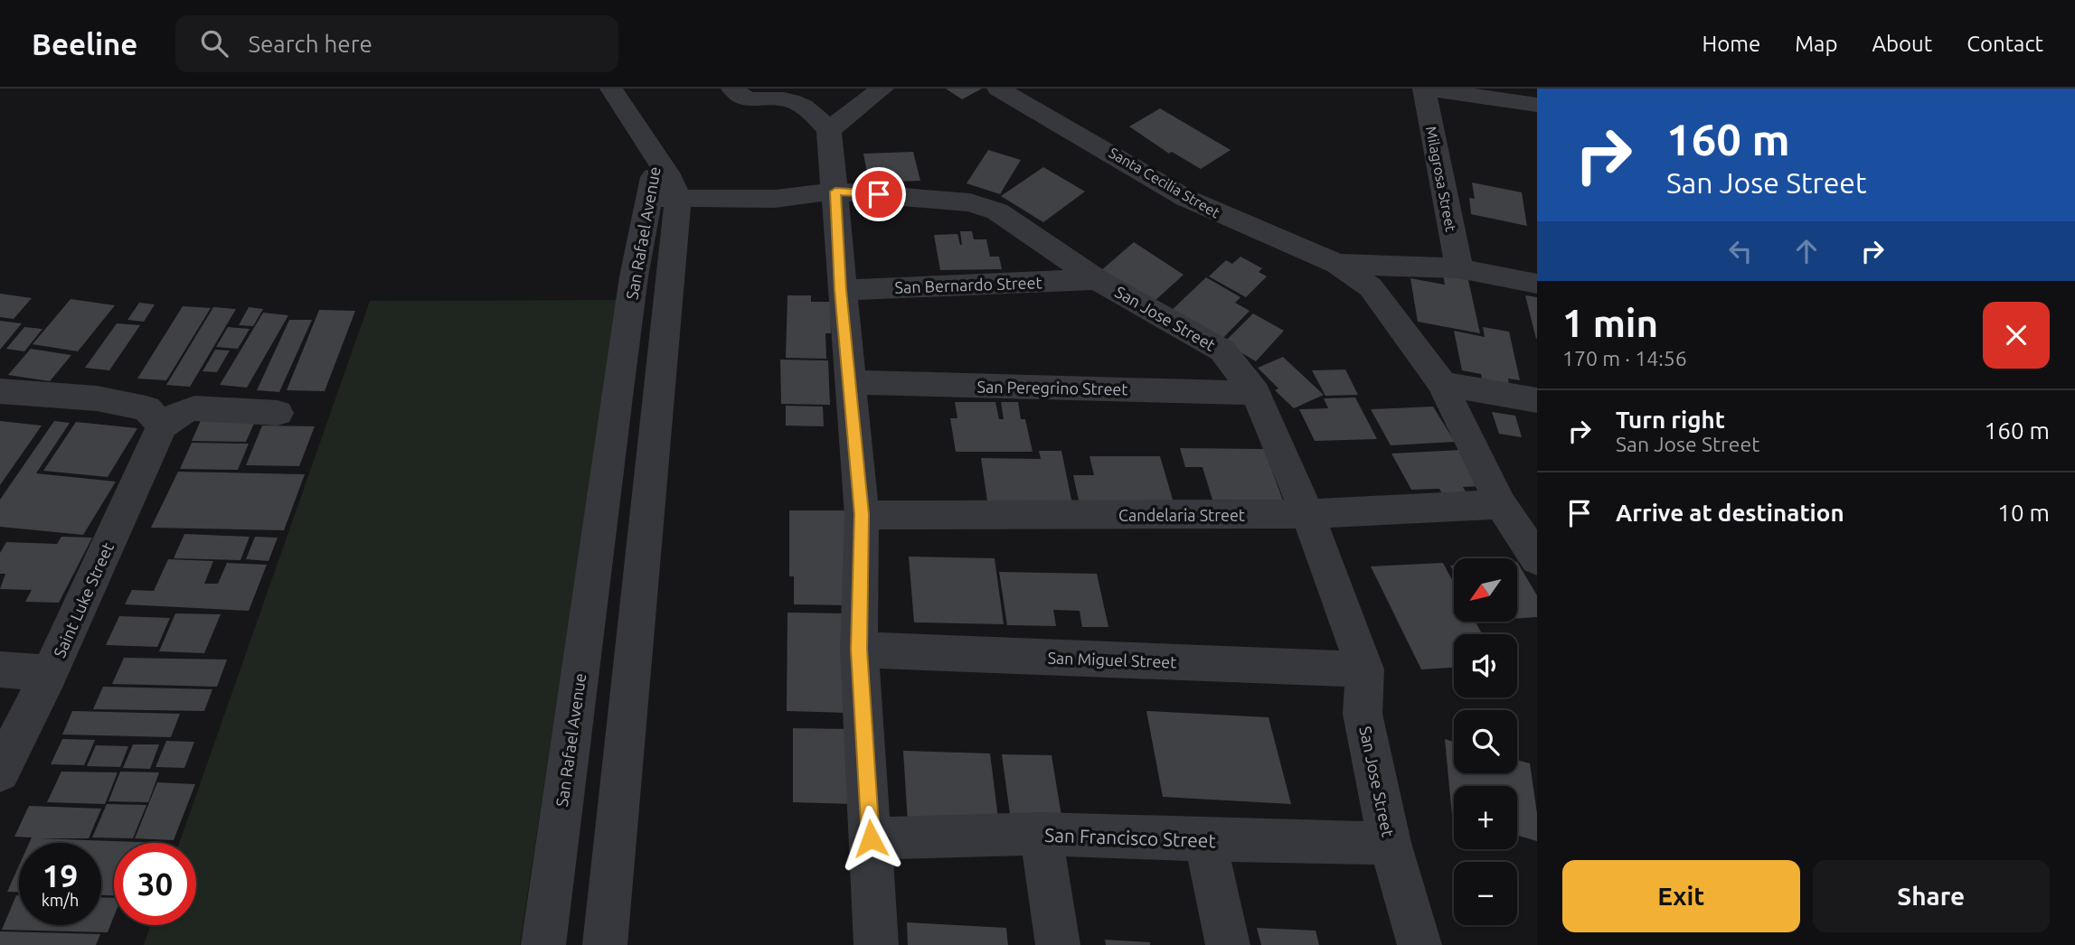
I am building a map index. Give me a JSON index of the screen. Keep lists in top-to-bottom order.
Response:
{
  "streets": {
    "street": [
      "Milagrosa Street",
      "Santa Cecilia Street",
      "San Rafael Avenue",
      "San Bernardo Street",
      "San Jose Street",
      "San Peregrino Street",
      "Candelaria Street",
      "Saint Luke Street",
      "San Miguel Street",
      "San Francisco Street"
    ]
  },
  "crossings": [
    ["Milagrosa Street", "Santa Cecilia Street"],
    ["Santa Cecilia Street", "Candelaria Street"],
    ["San Rafael Avenue", "San Jose Street"],
    ["San Bernardo Street", "San Jose Street"],
    ["San Jose Street", "San Peregrino Street"],
    ["San Jose Street", "Candelaria Street"],
    ["San Jose Street", "San Miguel Street"],
    ["San Jose Street", "San Francisco Street"]
  ],
  "north": "bottom left",
  "page": {
    "header": "Beeline",
    "search": "Search here",
    "nav": [
      "Home",
      "Map",
      "About",
      "Contact"
    ],
    "turn": ["160 m", "San Jose Street"],
    "heading": ["1 min", "170 m · 14:56"],
    "list": [
      {
        "name": "Turn right",
        "note": "San Jose Street",
        "value": "160 m"
      },
      {
        "name": "Arrive at destination",
        "value": "10 m"
      }
    ],
    "map_buttons": ["+", "−"],
    "speed": "19 km/h",
    "limit": "30",
    "buttons": ["Exit", "Share"]
  }
}
